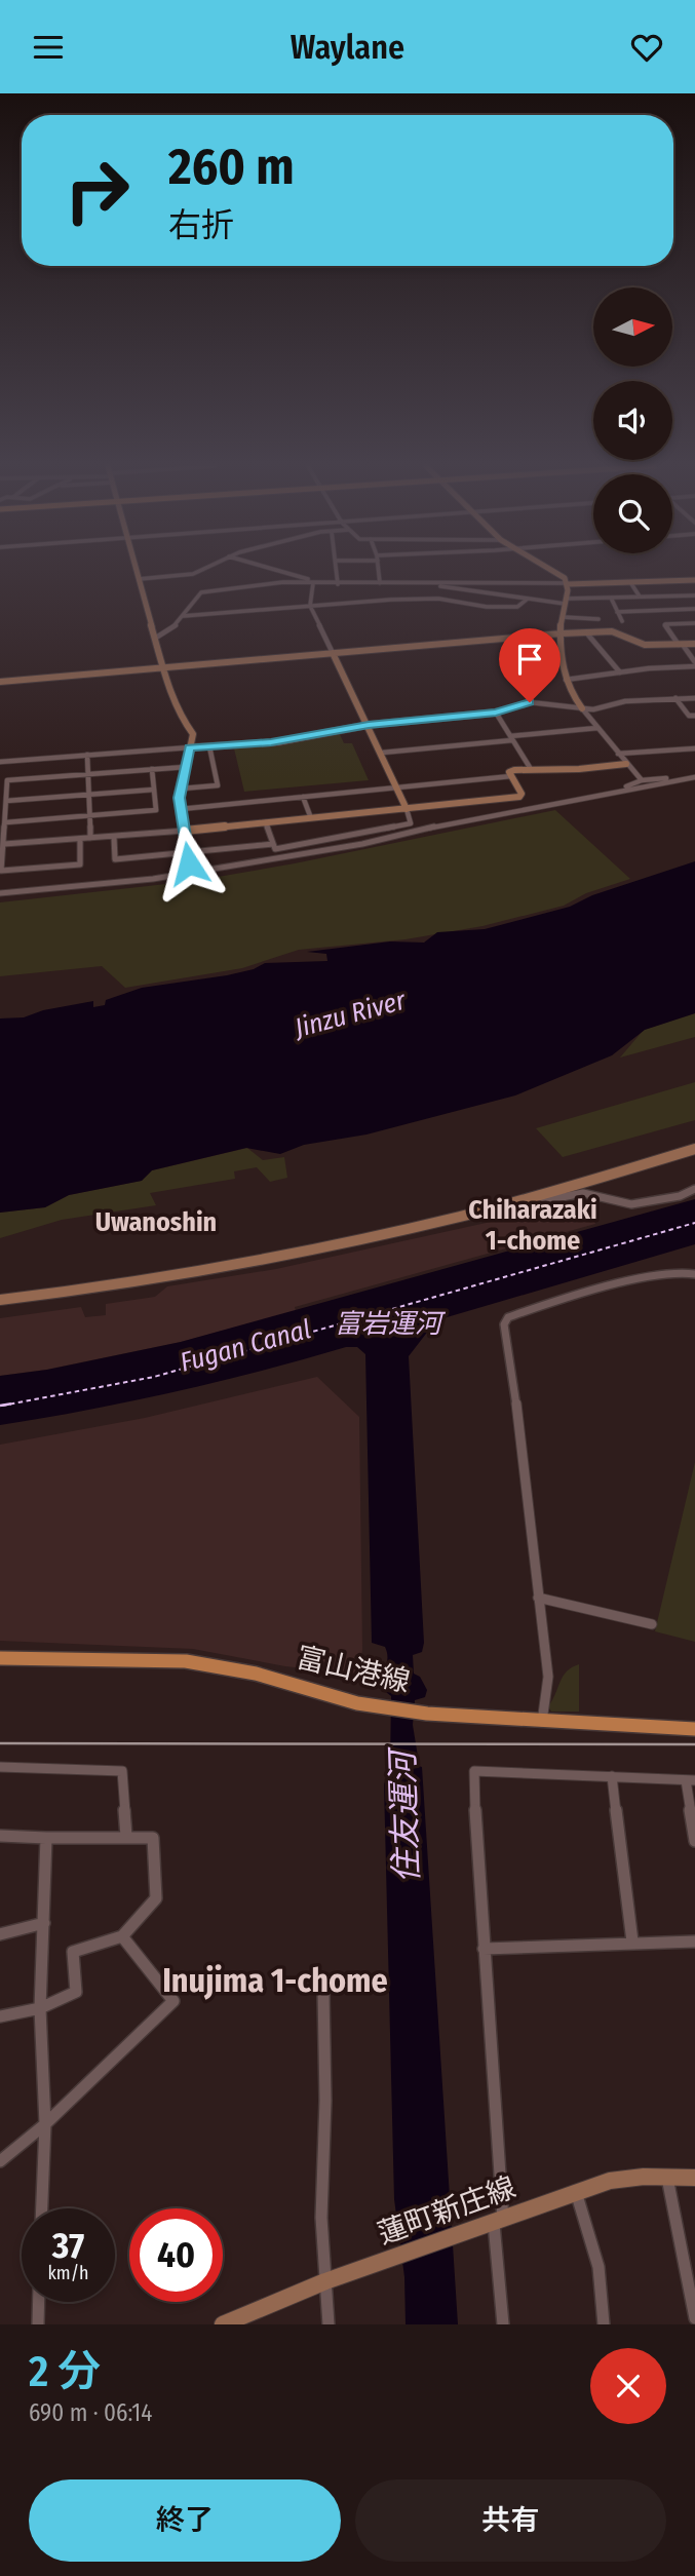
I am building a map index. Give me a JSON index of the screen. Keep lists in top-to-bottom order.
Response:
{
  "streets": {
    "main road": ["富山港線"],
    "street": ["蓮町新庄線"]
  },
  "districts": ["Chiharazaki 1-chome", "Uwanoshin", "Inujima 1-chome"],
  "water": [
    "Jinzu River",
    "富岩運河",
    "Fugan Canal",
    "住友運河"
  ],
  "north": "right",
  "page": {
    "header": "Waylane",
    "turn": ["260 m", "右折"],
    "speed": "37 km/h",
    "limit": "40",
    "heading": ["2 分", "690 m · 06:14"],
    "buttons": ["終了", "共有"]
  }
}
